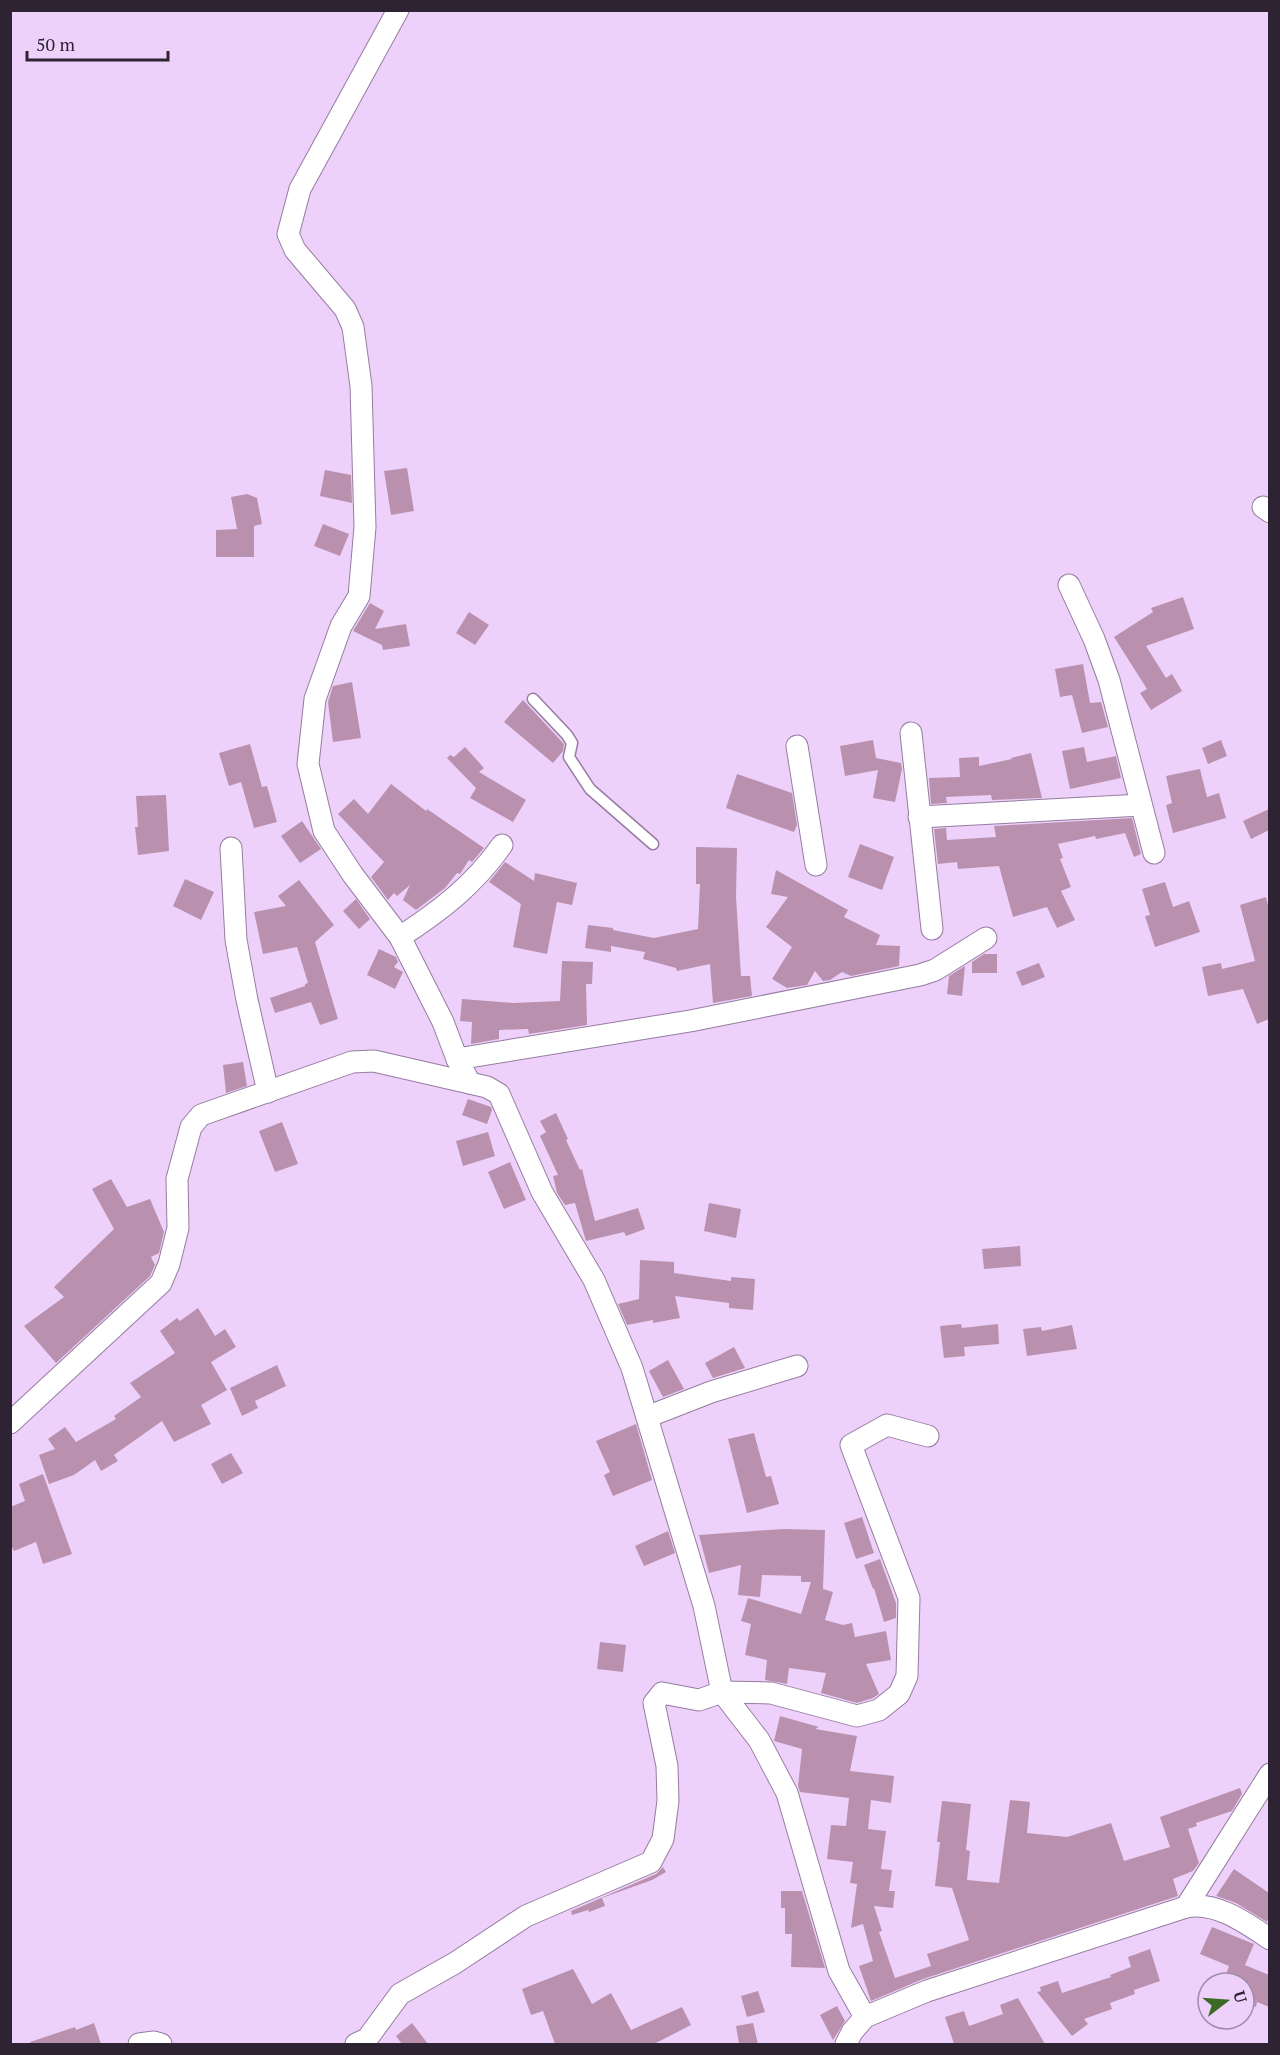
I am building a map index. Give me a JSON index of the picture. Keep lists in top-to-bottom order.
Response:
{
  "scale_bar": "50 m",
  "north": "right"
}
